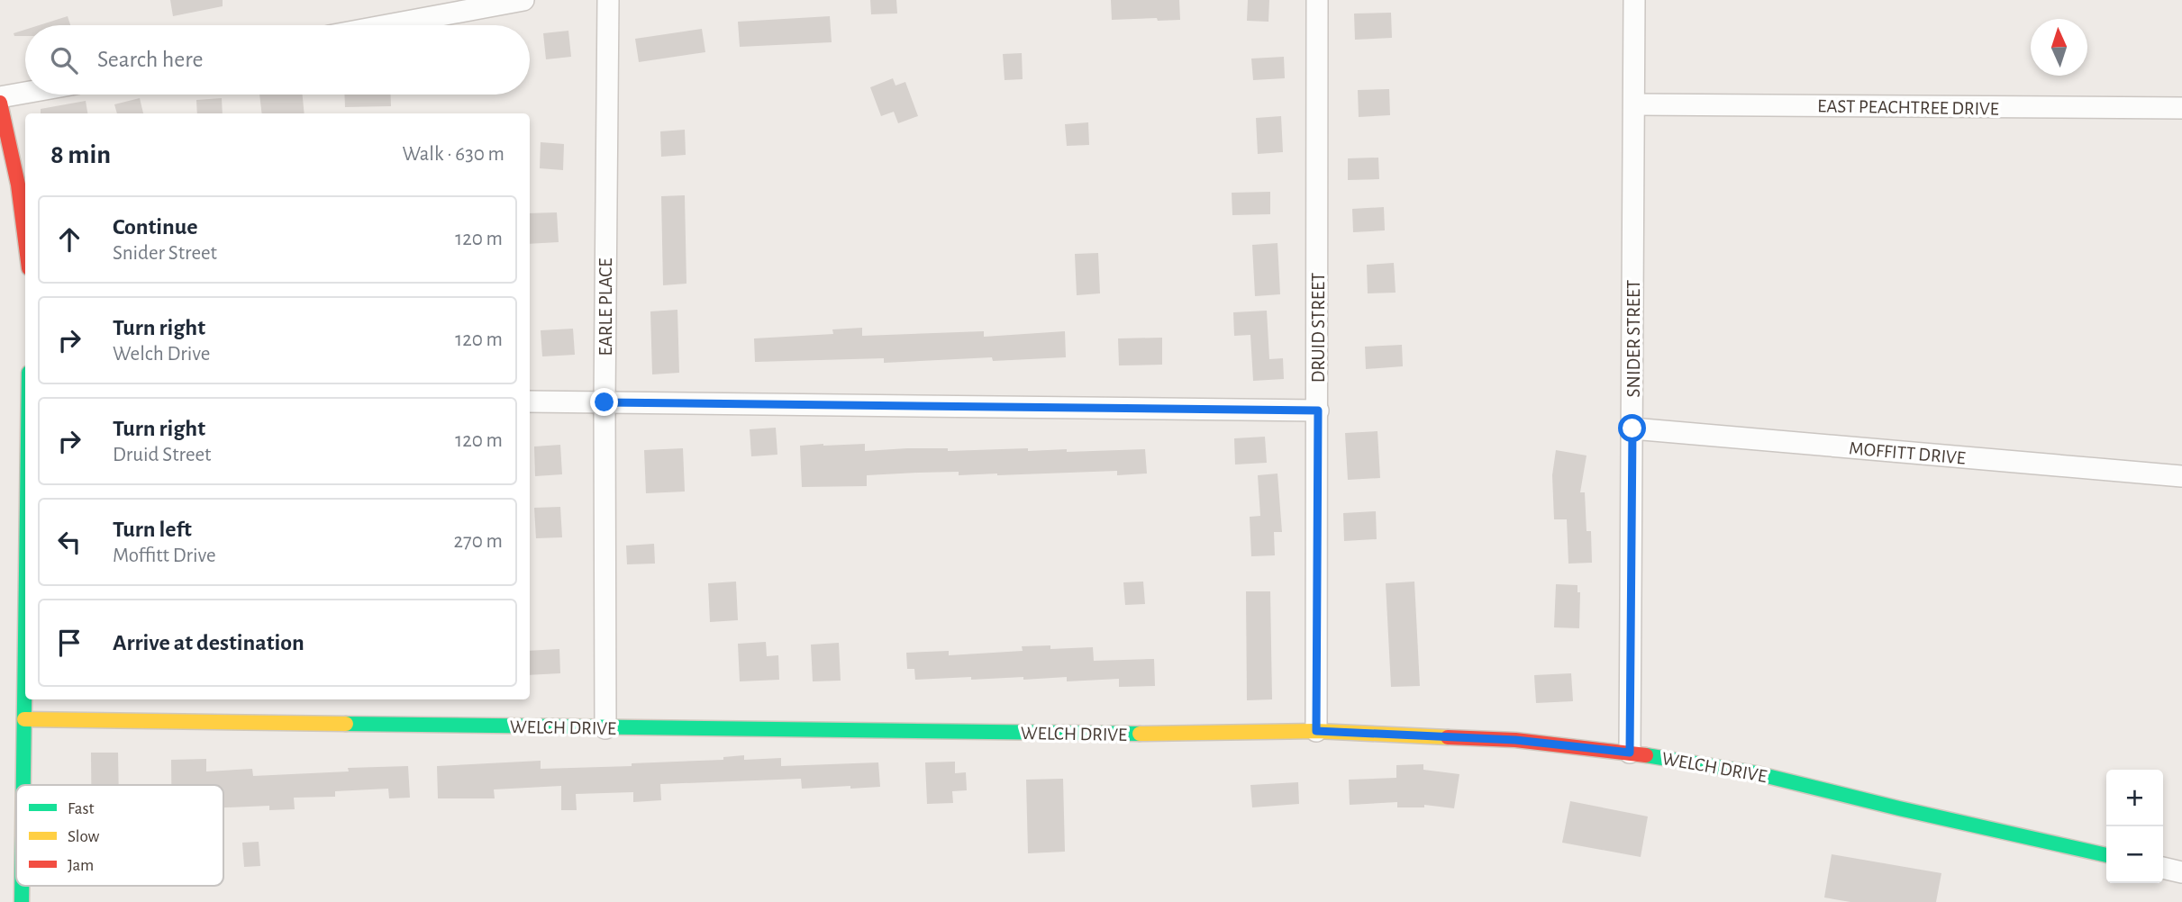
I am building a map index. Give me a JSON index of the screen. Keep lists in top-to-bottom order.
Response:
{
  "streets": {
    "street": [
      "EAST PEACHTREE DRIVE",
      "EARLE PLACE",
      "DRUID STREET",
      "SNIDER STREET",
      "MOFFITT DRIVE",
      "WELCH DRIVE"
    ]
  },
  "crossings": [
    ["EAST PEACHTREE DRIVE", "SNIDER STREET"],
    ["EARLE PLACE", "WELCH DRIVE"],
    ["DRUID STREET", "WELCH DRIVE"],
    ["SNIDER STREET", "MOFFITT DRIVE"],
    ["SNIDER STREET", "WELCH DRIVE"]
  ],
  "legend": ["Fast", "Slow", "Jam"],
  "north": "top",
  "page": {
    "search": "Search here",
    "heading": ["8 min", "Walk · 630 m"],
    "list": [
      ["Continue", "Snider Street", "120 m"],
      ["Turn right", "Welch Drive", "120 m"],
      ["Turn right", "Druid Street", "120 m"],
      ["Turn left", "Moffitt Drive", "270 m"],
      "Arrive at destination"
    ],
    "map_buttons": ["+", "−"]
  }
}
